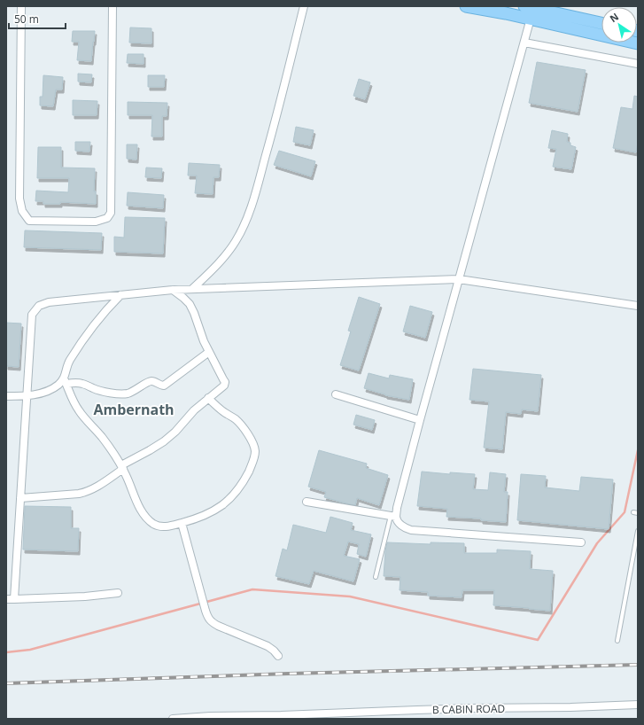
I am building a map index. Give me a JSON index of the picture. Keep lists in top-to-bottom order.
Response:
{
  "streets": {
    "street": ["B CABIN ROAD"]
  },
  "districts": ["Ambernath"],
  "scale_bar": "50 m",
  "north": "top left"
}
